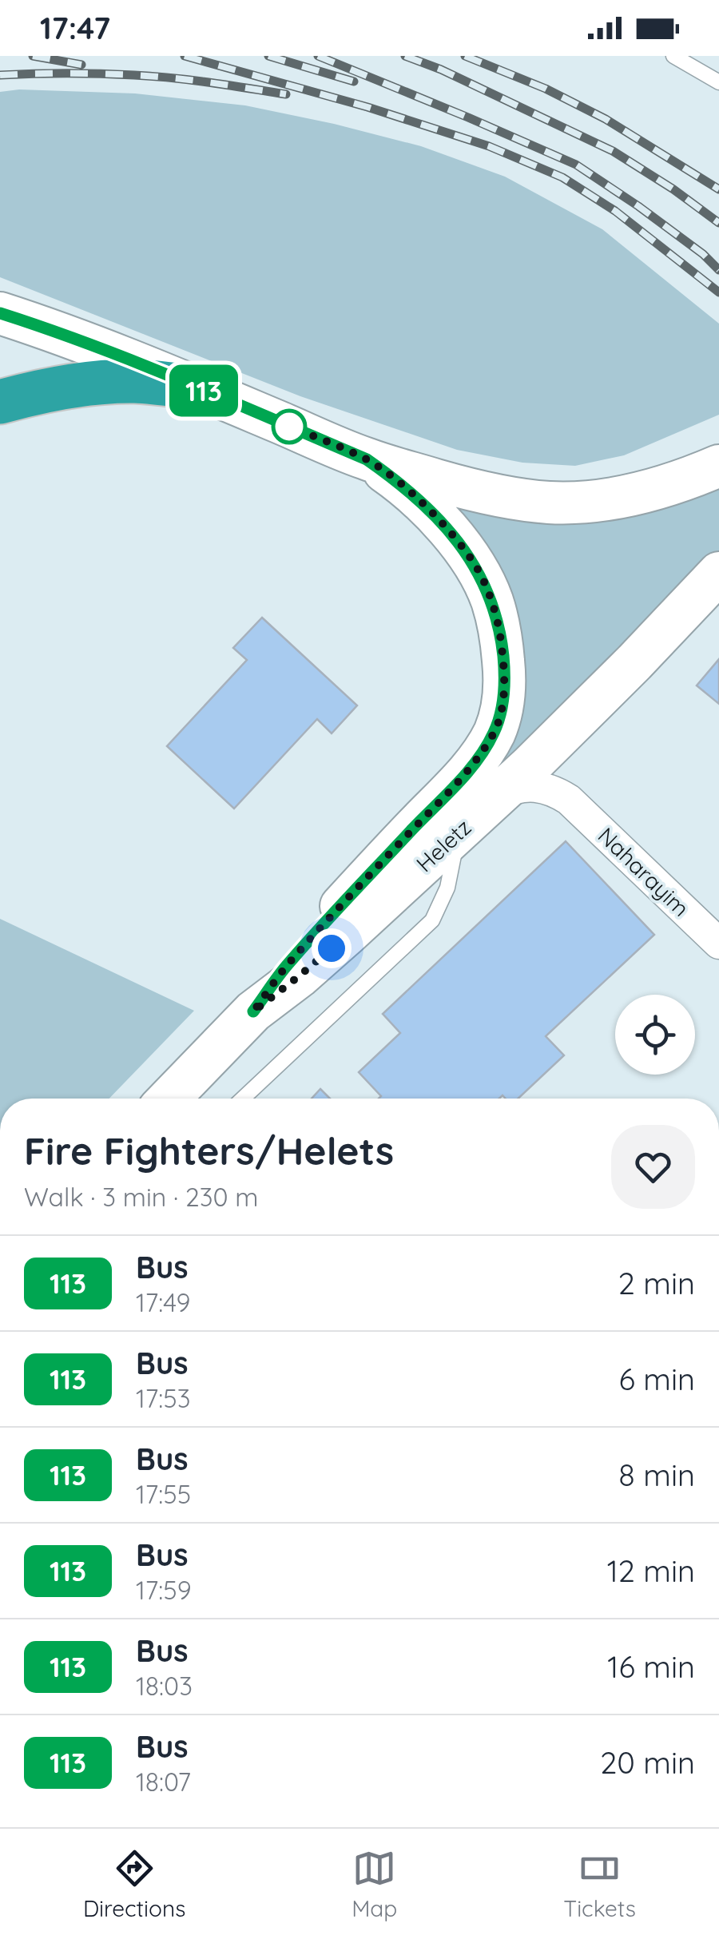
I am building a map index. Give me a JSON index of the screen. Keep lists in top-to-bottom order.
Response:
{
  "streets": {
    "street": ["Heletz", "Naharayim"]
  },
  "lines": ["bus line 113"],
  "page": {
    "status": "17:47",
    "on_map": "113",
    "heading": ["Fire Fighters/Helets", "Walk · 3 min · 230 m"],
    "list": [
      {
        "mark": "113",
        "name": "Bus",
        "note": "17:49",
        "value": "2 min"
      },
      {
        "mark": "113",
        "name": "Bus",
        "note": "17:53",
        "value": "6 min"
      },
      {
        "mark": "113",
        "name": "Bus",
        "note": "17:55",
        "value": "8 min"
      },
      {
        "mark": "113",
        "name": "Bus",
        "note": "17:59",
        "value": "12 min"
      },
      {
        "mark": "113",
        "name": "Bus",
        "note": "18:03",
        "value": "16 min"
      },
      {
        "mark": "113",
        "name": "Bus",
        "note": "18:07",
        "value": "20 min"
      }
    ],
    "tabs": ["Directions", "Map", "Tickets"]
  }
}
